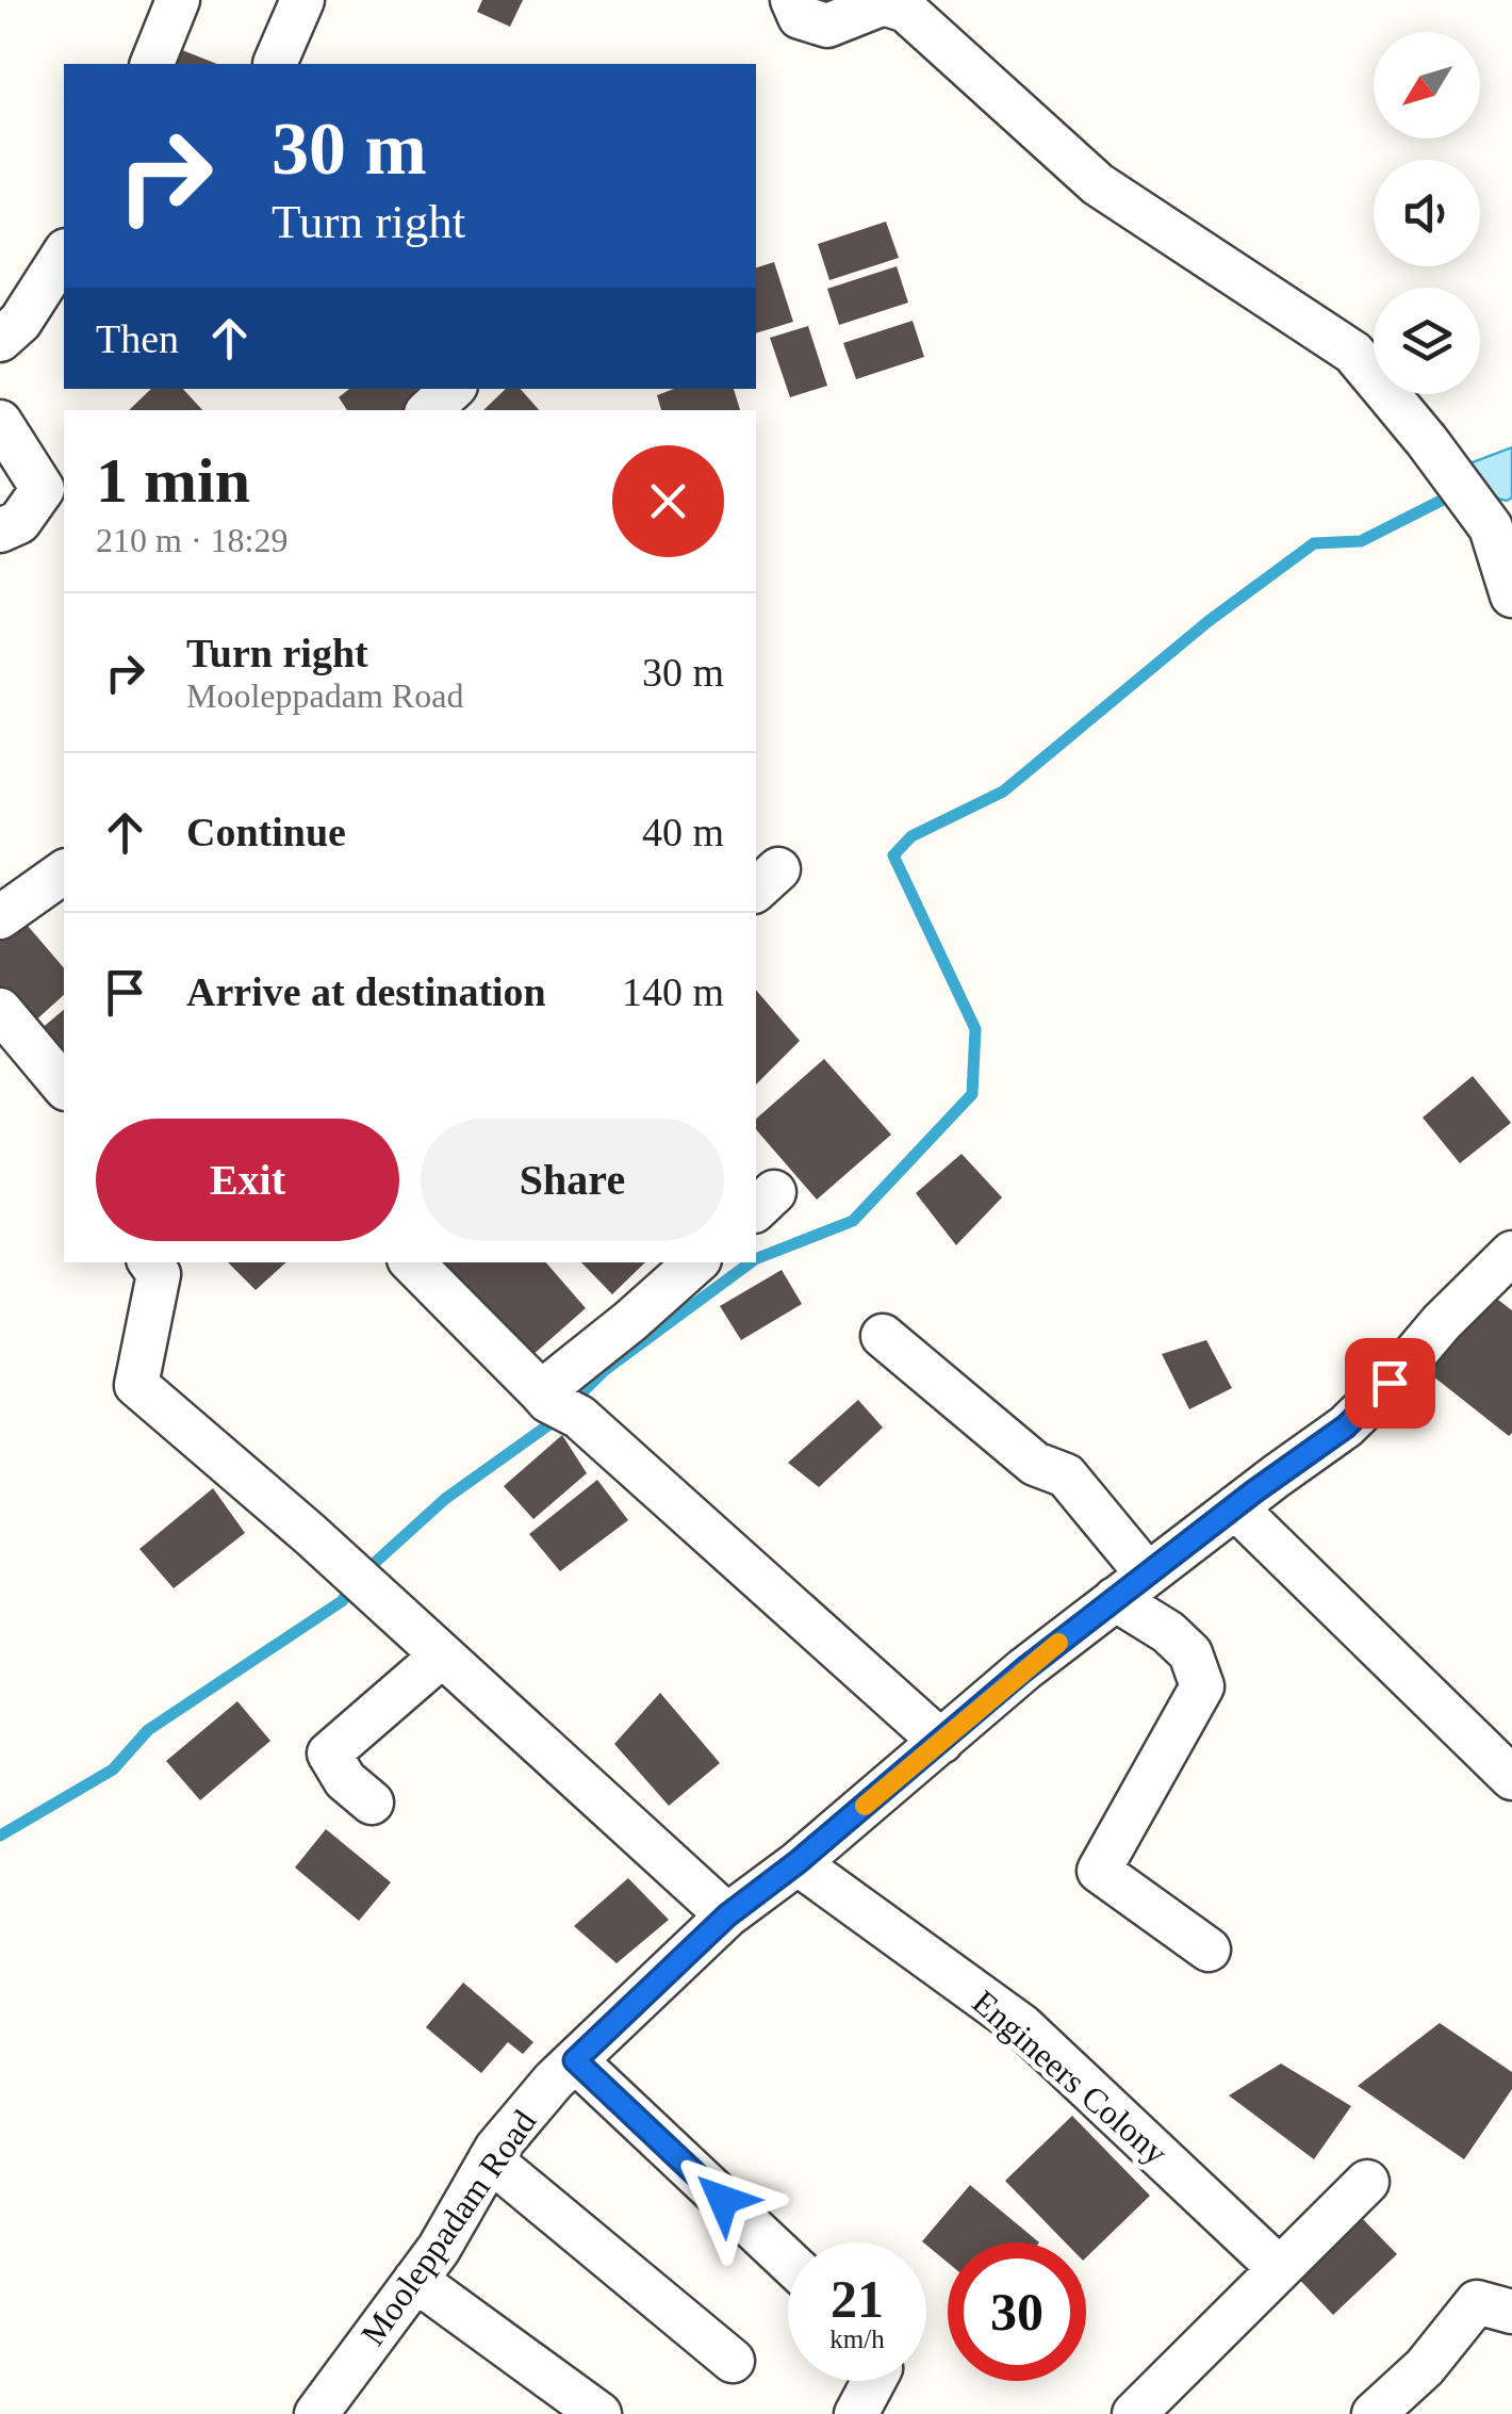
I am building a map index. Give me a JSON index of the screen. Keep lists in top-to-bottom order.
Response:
{
  "streets": {
    "street": ["Engineers Colony", "Mooleppadam Road"]
  },
  "crossings": [
    ["Engineers Colony", "Mooleppadam Road"]
  ],
  "north": "bottom left",
  "page": {
    "turn": ["30 m", "Turn right"],
    "then": "Then",
    "heading": ["1 min", "210 m · 18:29"],
    "list": [
      {
        "name": "Turn right",
        "note": "Mooleppadam Road",
        "value": "30 m"
      },
      {
        "name": "Continue",
        "value": "40 m"
      },
      {
        "name": "Arrive at destination",
        "value": "140 m"
      }
    ],
    "buttons": ["Exit", "Share"],
    "speed": "21 km/h",
    "limit": "30"
  }
}
